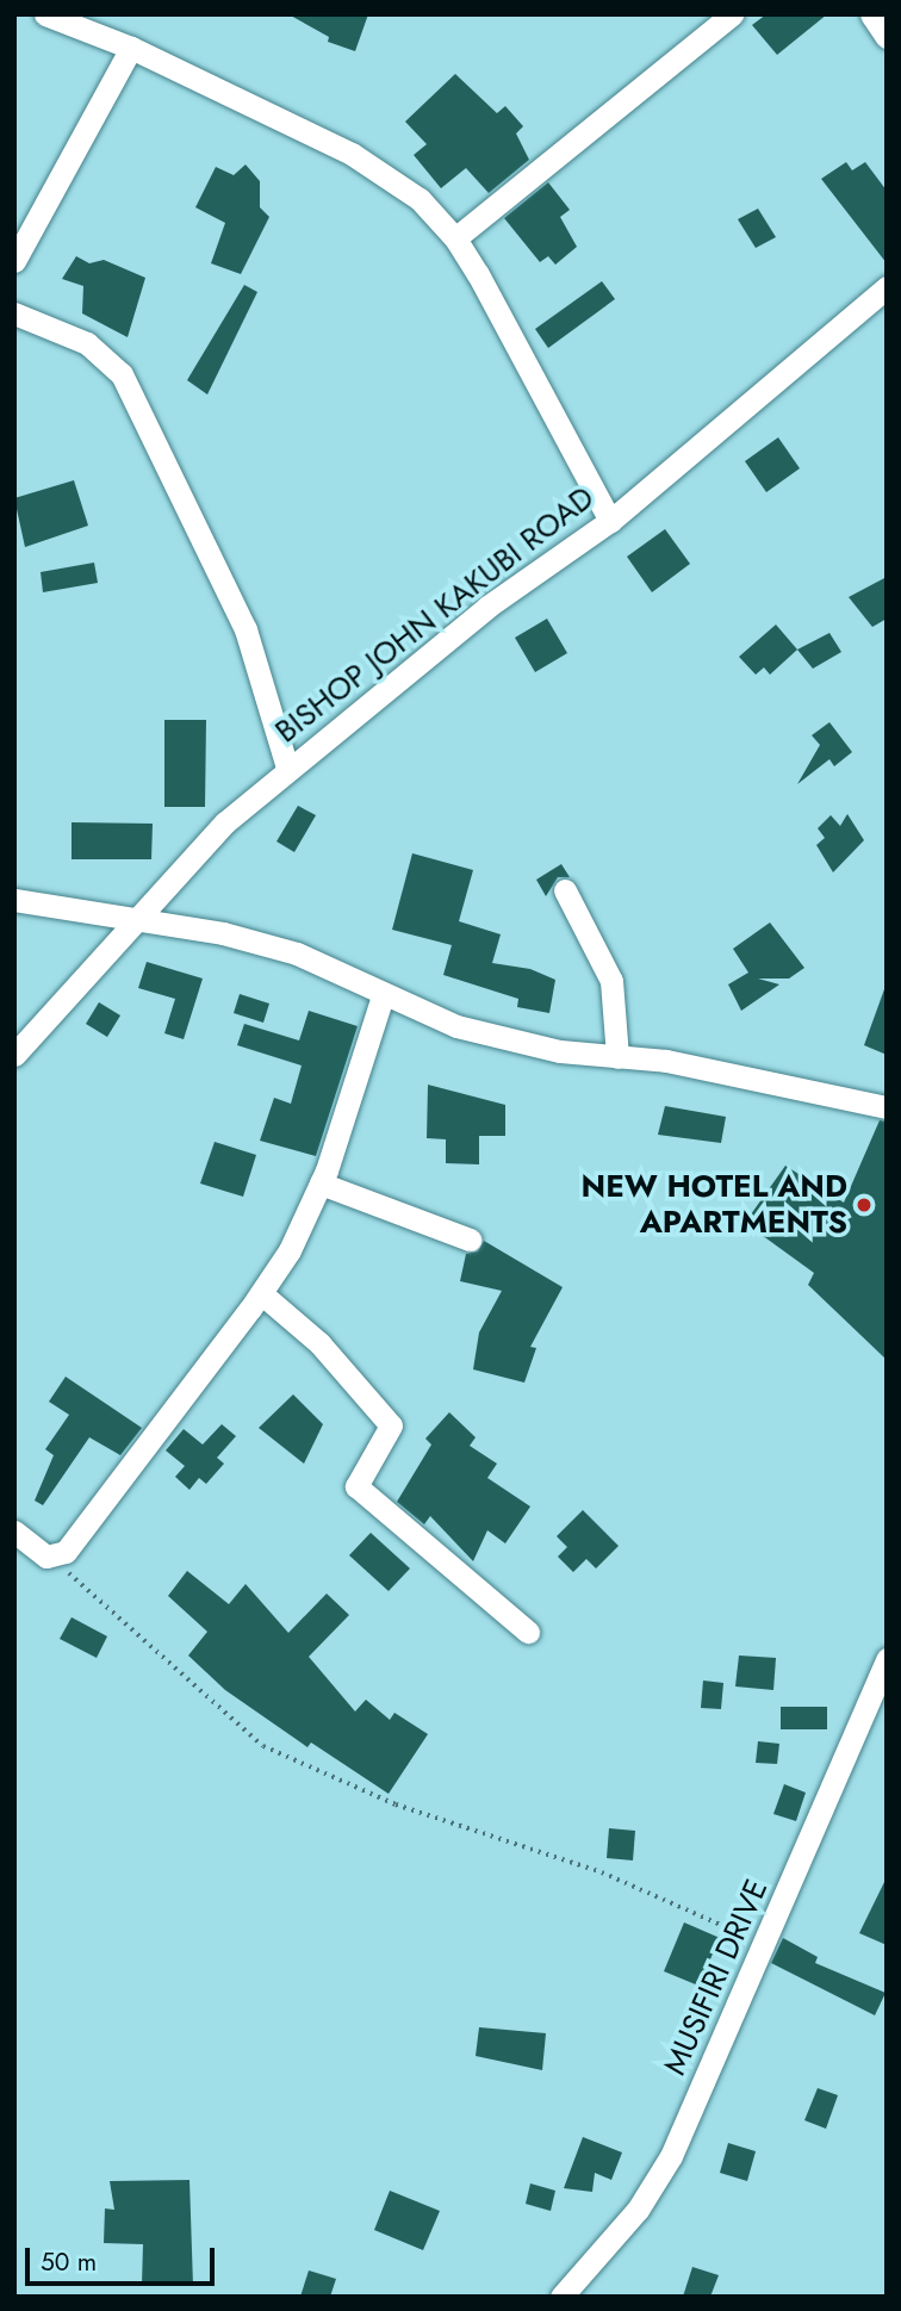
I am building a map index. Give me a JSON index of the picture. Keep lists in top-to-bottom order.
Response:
{
  "streets": {
    "street": ["BISHOP JOHN KAKUBI ROAD", "MUSIFIRI DRIVE"]
  },
  "places": ["NEW HOTEL AND APARTMENTS"],
  "scale_bar": "50 m"
}
